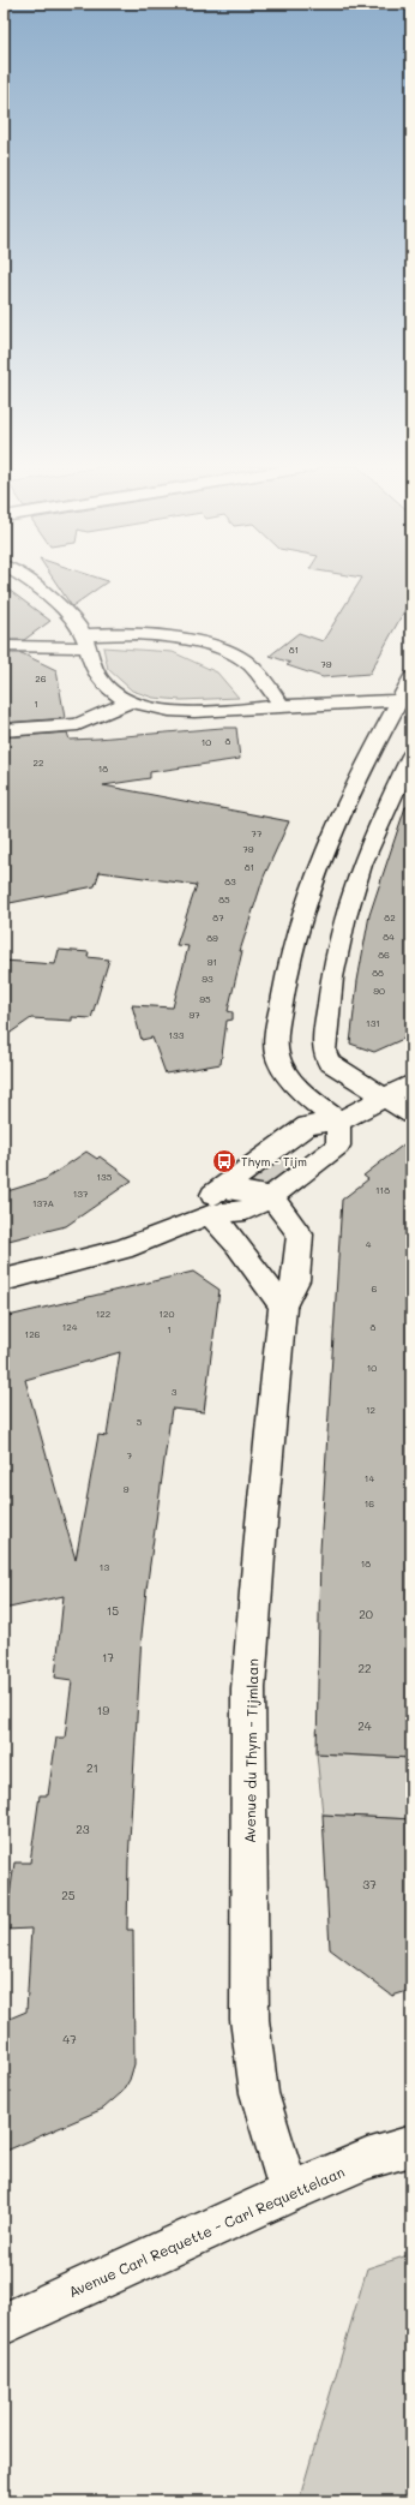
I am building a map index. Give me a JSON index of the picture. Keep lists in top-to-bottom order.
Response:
{
  "streets": {
    "street": ["Avenue du Thym - Tijmlaan", "Avenue Carl Requette - Carl Requettelaan"]
  },
  "crossings": [
    ["Avenue du Thym - Tijmlaan", "Avenue Carl Requette - Carl Requettelaan"]
  ],
  "places": {
    "bus stop": ["Thym - Tijm"]
  },
  "house_numbers": [
    "81",
    "79",
    "26",
    "1",
    "8",
    "10",
    "22",
    "18",
    "77",
    "79",
    "81",
    "83",
    "85",
    "87",
    "82",
    "84",
    "89",
    "86",
    "91",
    "88",
    "93",
    "90",
    "95",
    "97",
    "131",
    "133",
    "135",
    "118",
    "137",
    "137A",
    "4",
    "6",
    "122",
    "120",
    "124",
    "8",
    "1",
    "126",
    "10",
    "3",
    "12",
    "5",
    "7",
    "14",
    "9",
    "16",
    "18",
    "13",
    "15",
    "20",
    "17",
    "22",
    "19",
    "24",
    "21",
    "23",
    "37",
    "25",
    "47"
  ]
}
